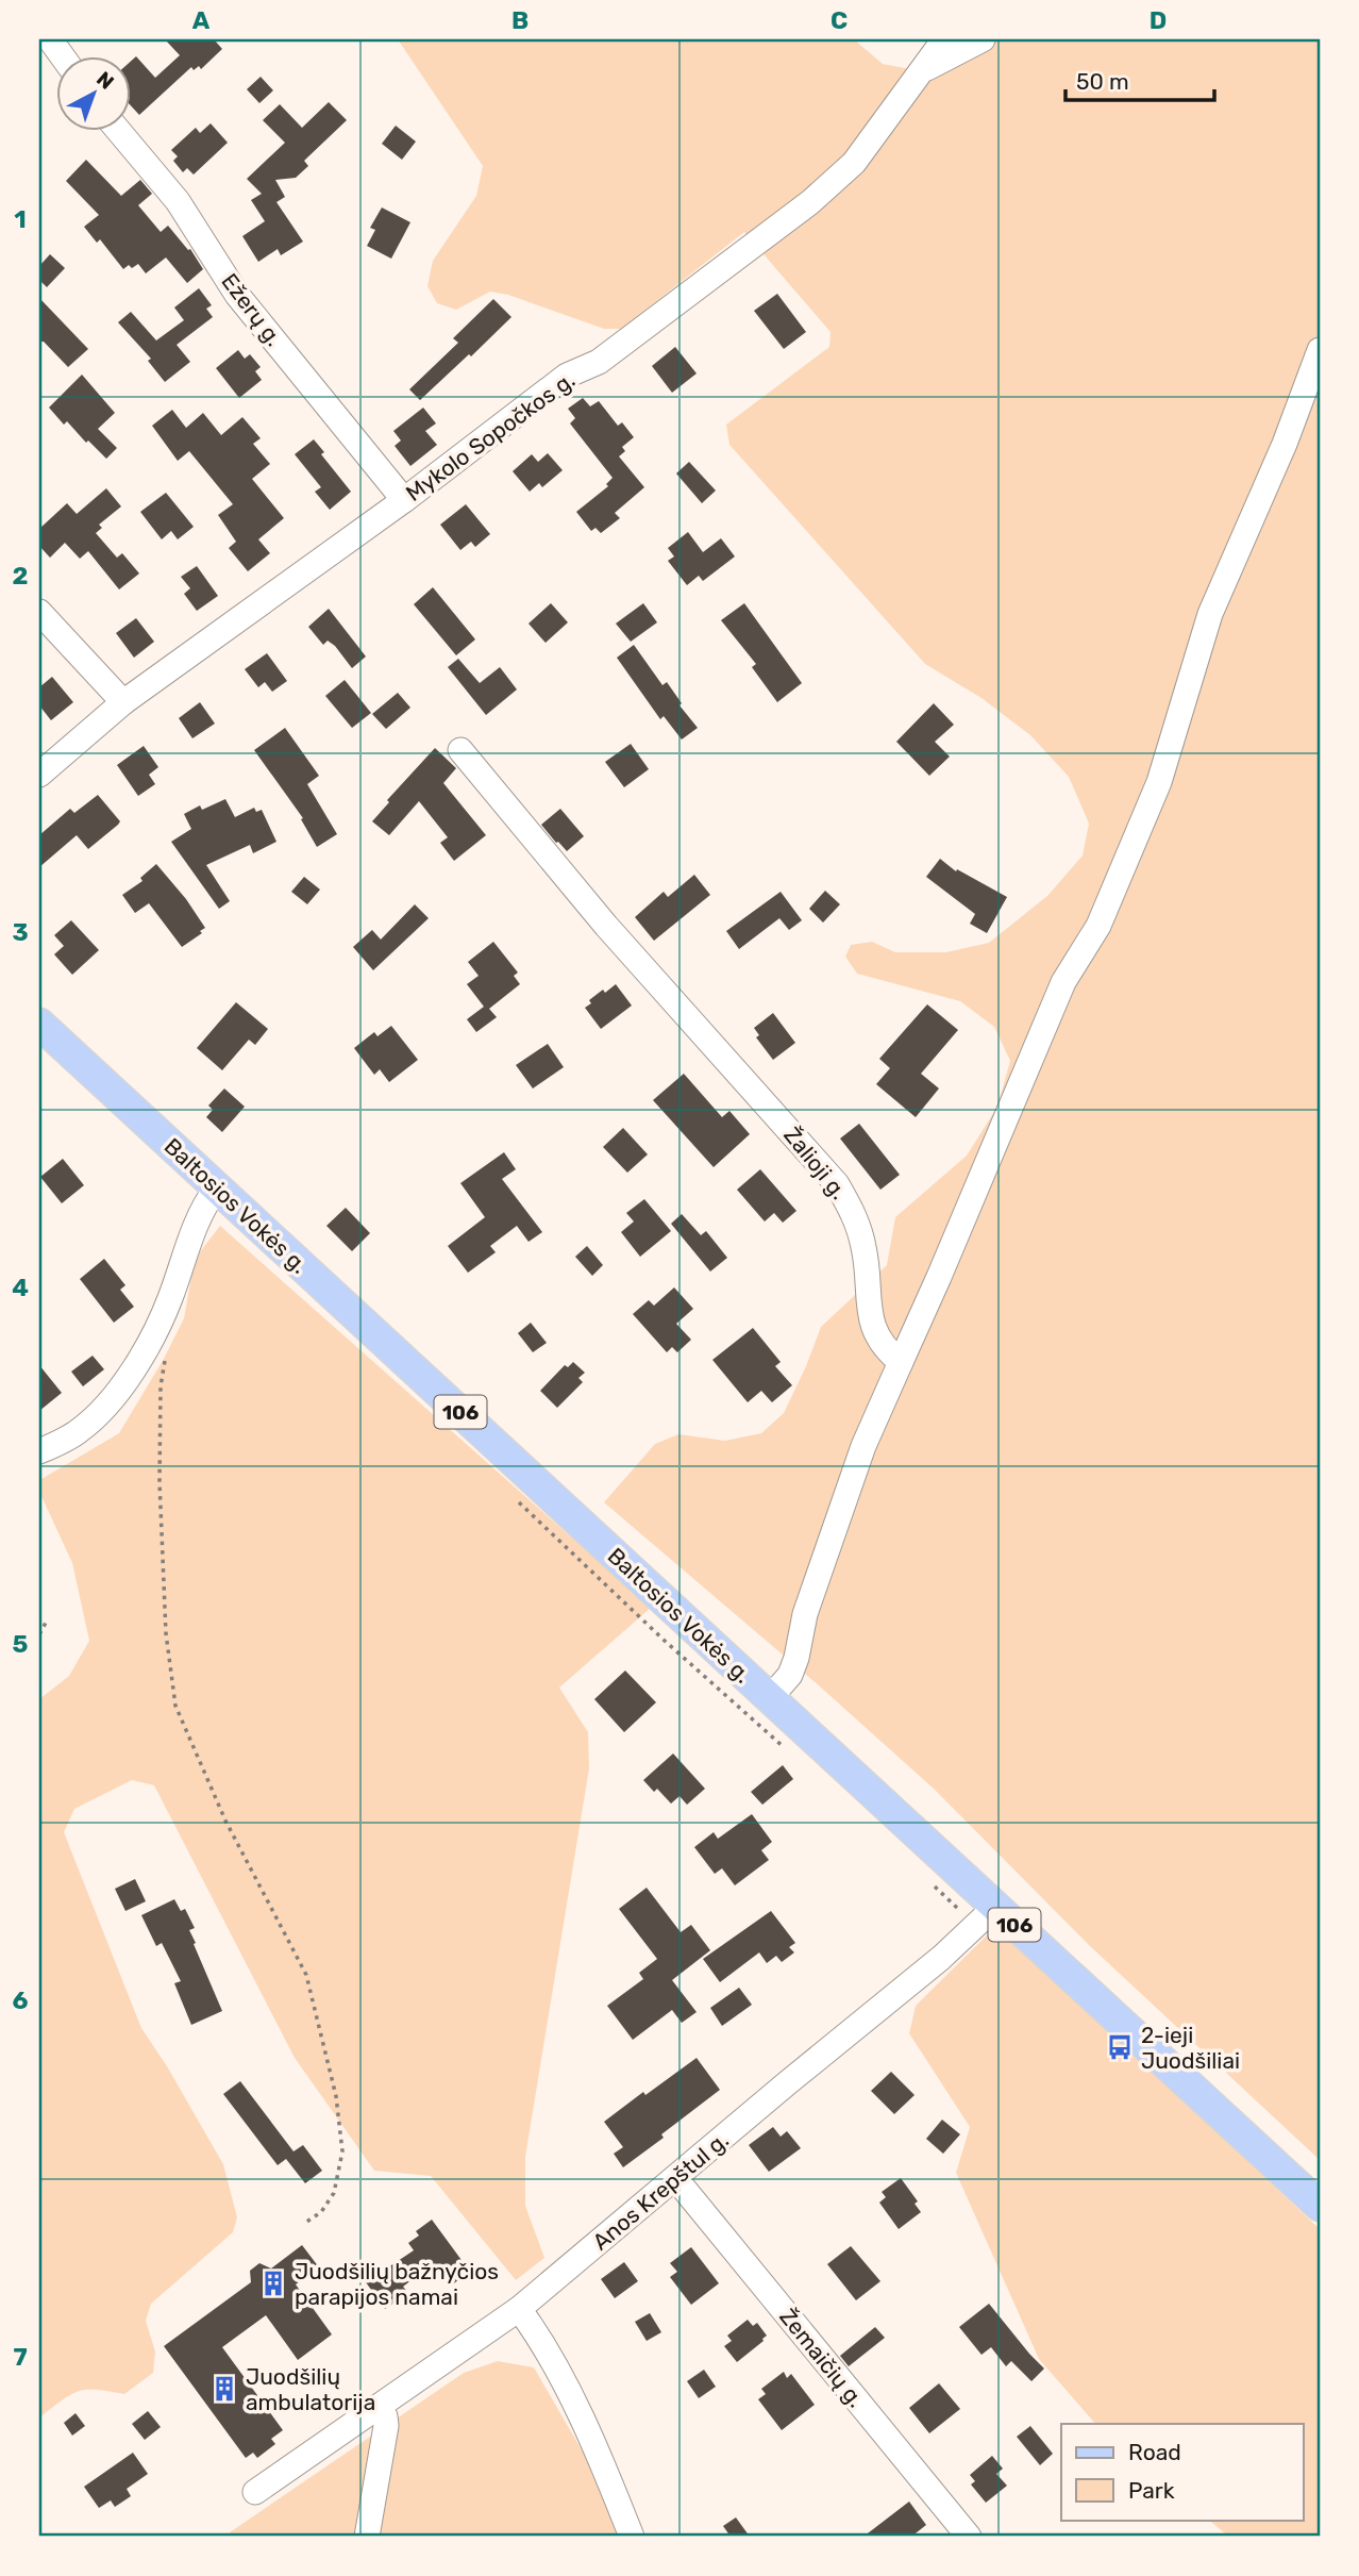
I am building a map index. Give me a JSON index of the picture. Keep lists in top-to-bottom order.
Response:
{
  "streets": {
    "main road": ["Baltosios Vokės g.", "106"],
    "street": [
      "Ežerų g.",
      "Mykolo Sopočkos g.",
      "Žalioji g.",
      "Anos Krepštul g.",
      "Žemaičių g."
    ]
  },
  "crossings": [
    ["Ežerų g.", "Mykolo Sopočkos g."],
    ["Baltosios Vokės g.", "Anos Krepštul g."],
    ["Anos Krepštul g.", "Žemaičių g."]
  ],
  "places": {
    "bus stop": ["2-ieji Juodšiliai"],
    "building": ["Juodšilių bažnyčios parapijos namai", "Juodšilių ambulatorija"]
  },
  "legend": ["Road", "Park"],
  "scale_bar": "50 m",
  "north": "top right",
  "grid": {
    "columns": [
      "A",
      "B",
      "C",
      "D"
    ],
    "rows": [
      "1",
      "2",
      "3",
      "4",
      "5",
      "6",
      "7"
    ]
  }
}
